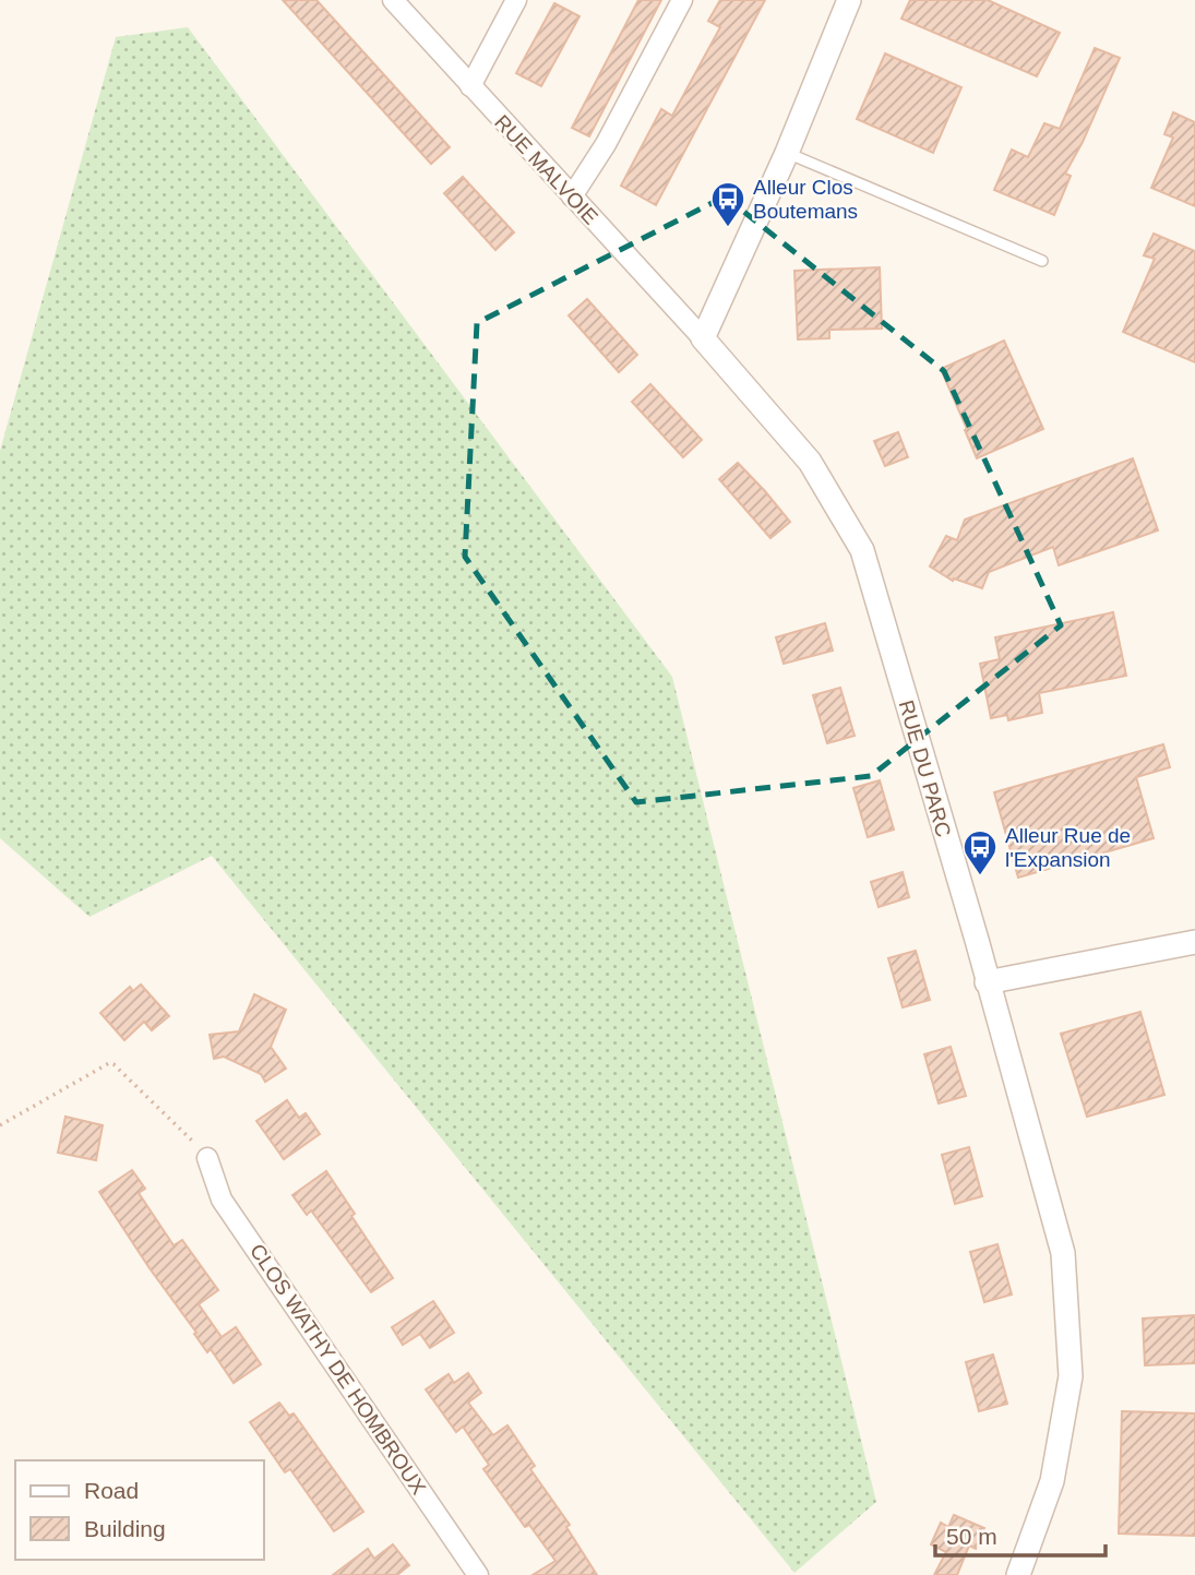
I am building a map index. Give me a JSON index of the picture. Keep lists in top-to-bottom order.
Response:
{
  "streets": {
    "street": ["RUE MALVOIE", "RUE DU PARC", "CLOS WATHY DE HOMBROUX"]
  },
  "crossings": [
    ["RUE MALVOIE", "RUE DU PARC"]
  ],
  "places": {
    "bus stop": ["Alleur Clos Boutemans", "Alleur Rue de l'Expansion"]
  },
  "legend": ["Road", "Building"],
  "scale_bar": "50 m"
}
